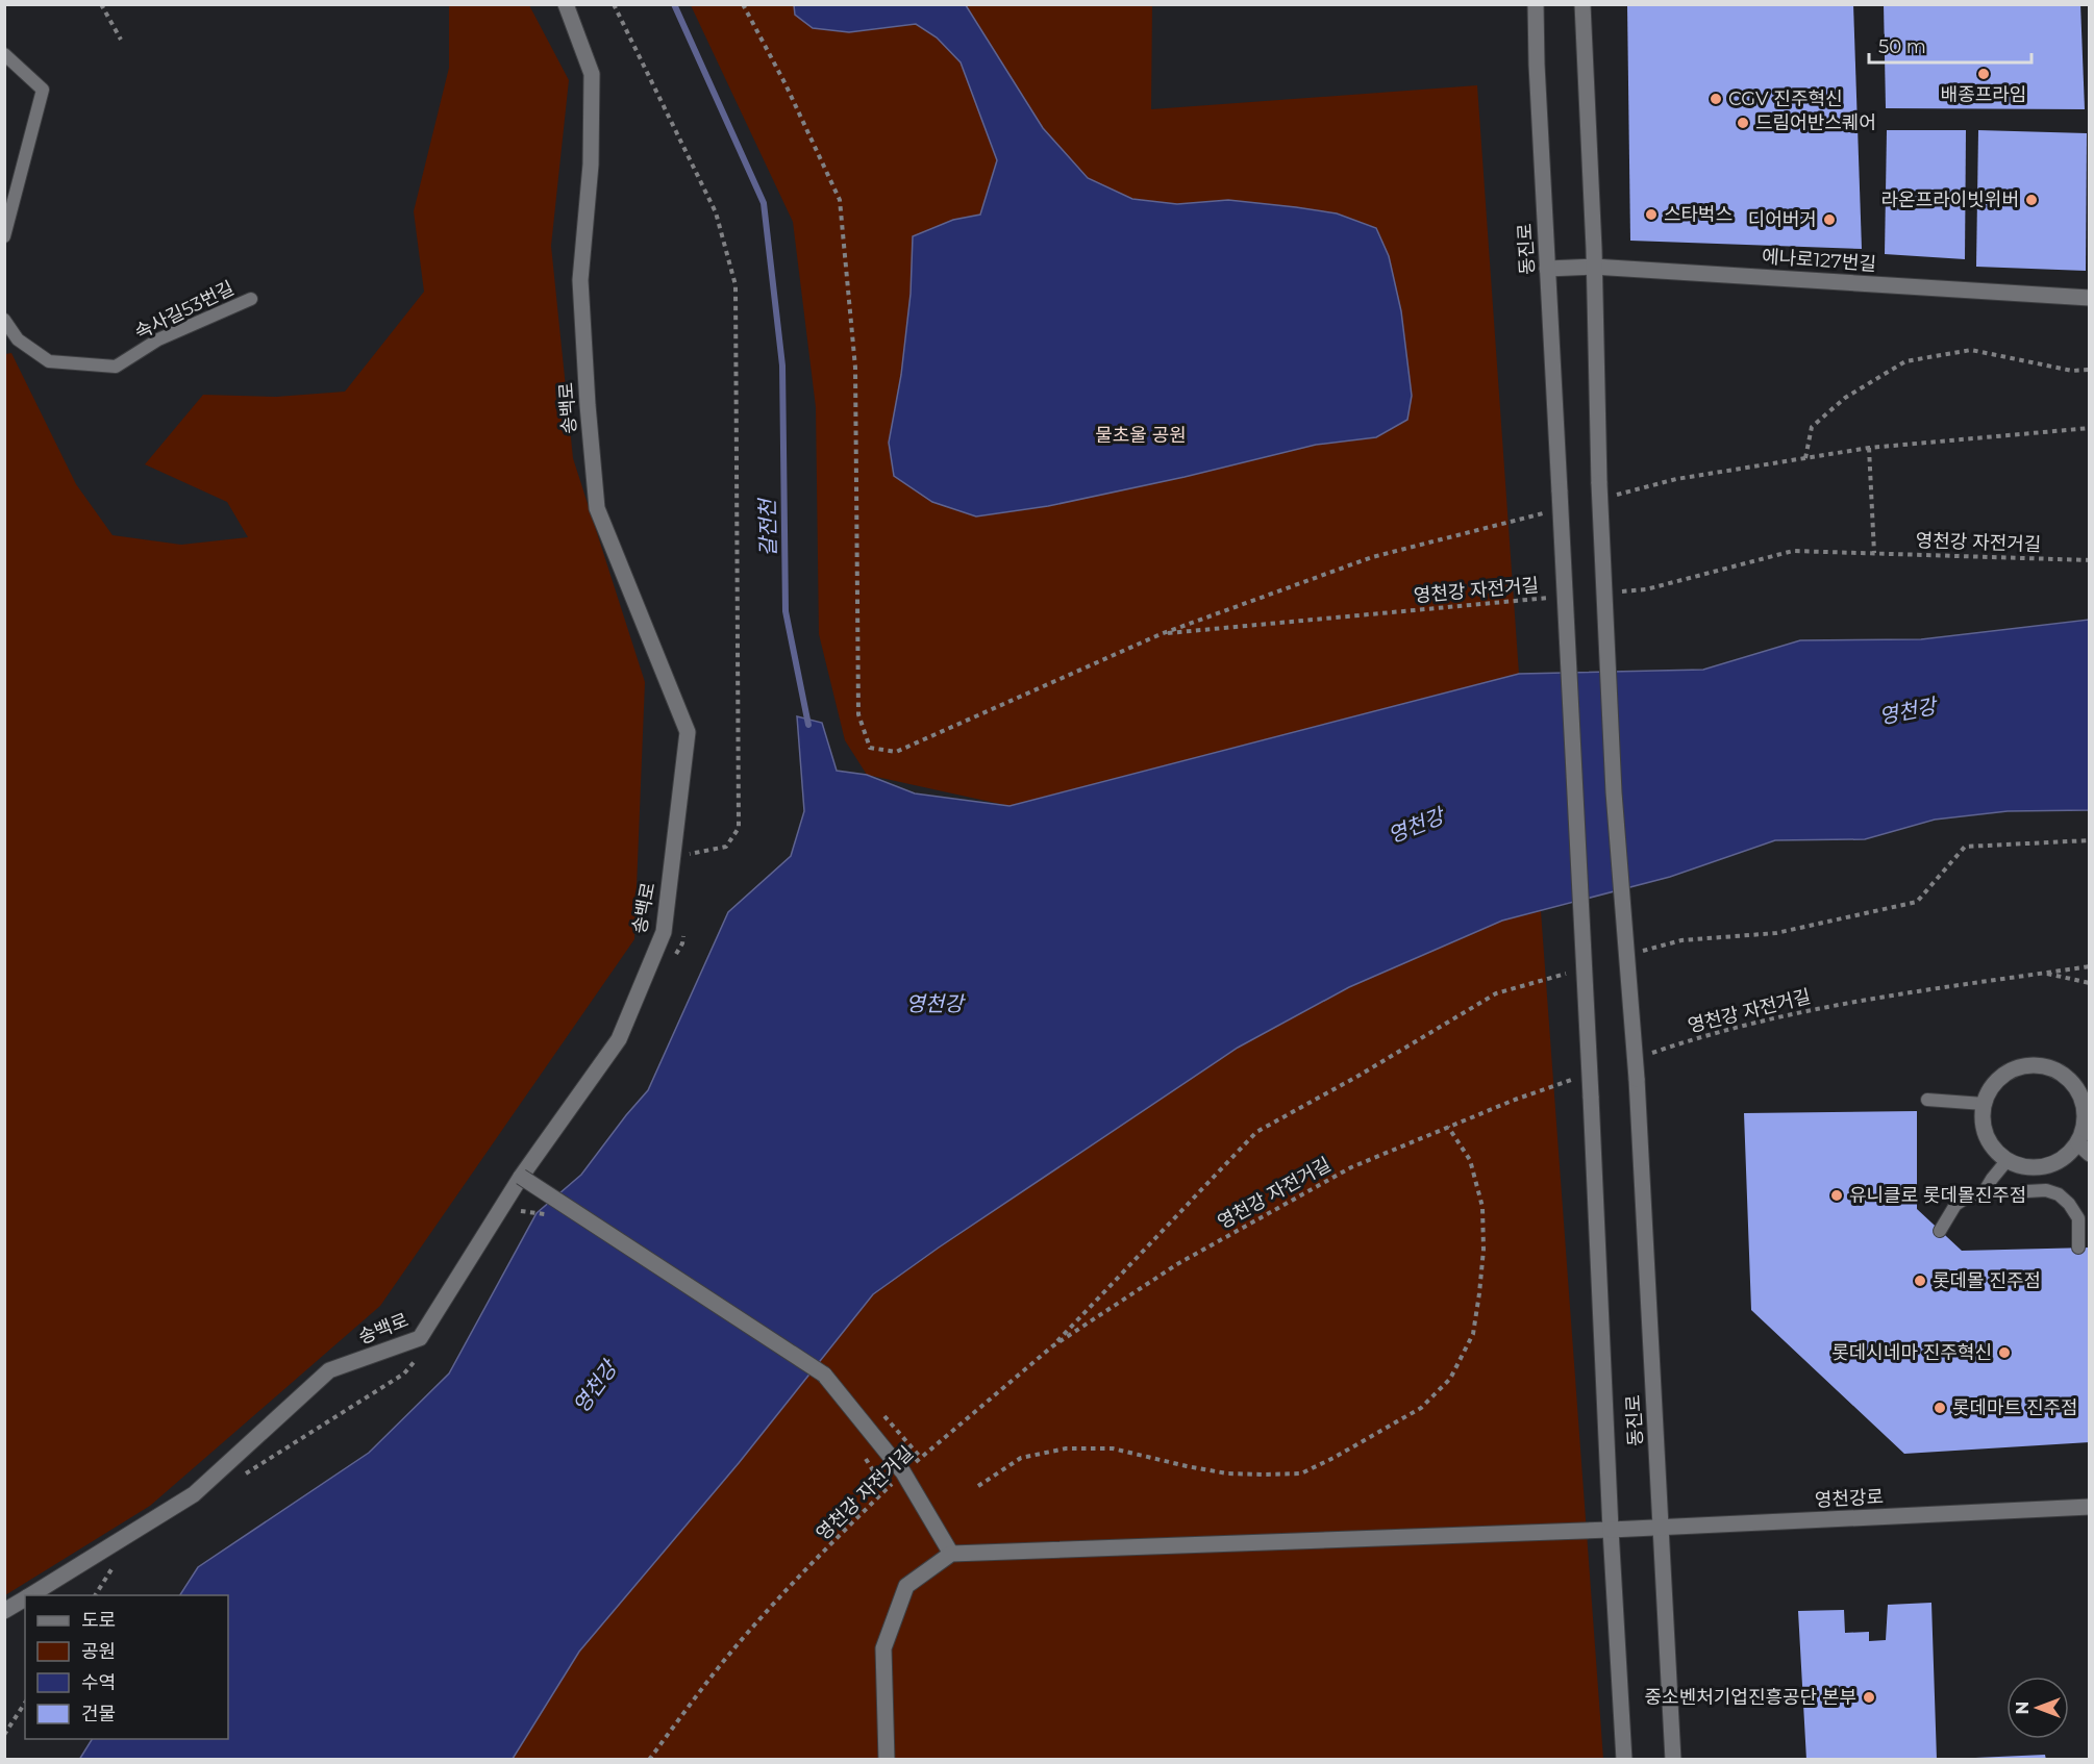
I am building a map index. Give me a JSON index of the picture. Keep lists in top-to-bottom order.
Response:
{
  "streets": {
    "street": [
      "동진로",
      "에나로127번길",
      "송백로",
      "영천강로"
    ],
    "lane": ["속사길53번길"],
    "path": ["영천강 자전거길"]
  },
  "crossings": [
    ["동진로", "에나로127번길"],
    ["동진로", "영천강로"]
  ],
  "water": ["갈전천", "영천강"],
  "parks": ["물초울 공원"],
  "places": [
    "배종프라임",
    "CGV 진주혁신",
    "드림어반스퀘어",
    "라온프라이빗위버",
    "스타벅스",
    "디어버거",
    "유니클로 롯데몰진주점",
    "롯데몰 진주점",
    "롯데시네마 진주혁신",
    "롯데마트 진주점",
    "중소벤처기업진흥공단 본부"
  ],
  "legend": [
    "도로",
    "공원",
    "수역",
    "건물"
  ],
  "scale_bar": "50 m",
  "north": "left"
}
